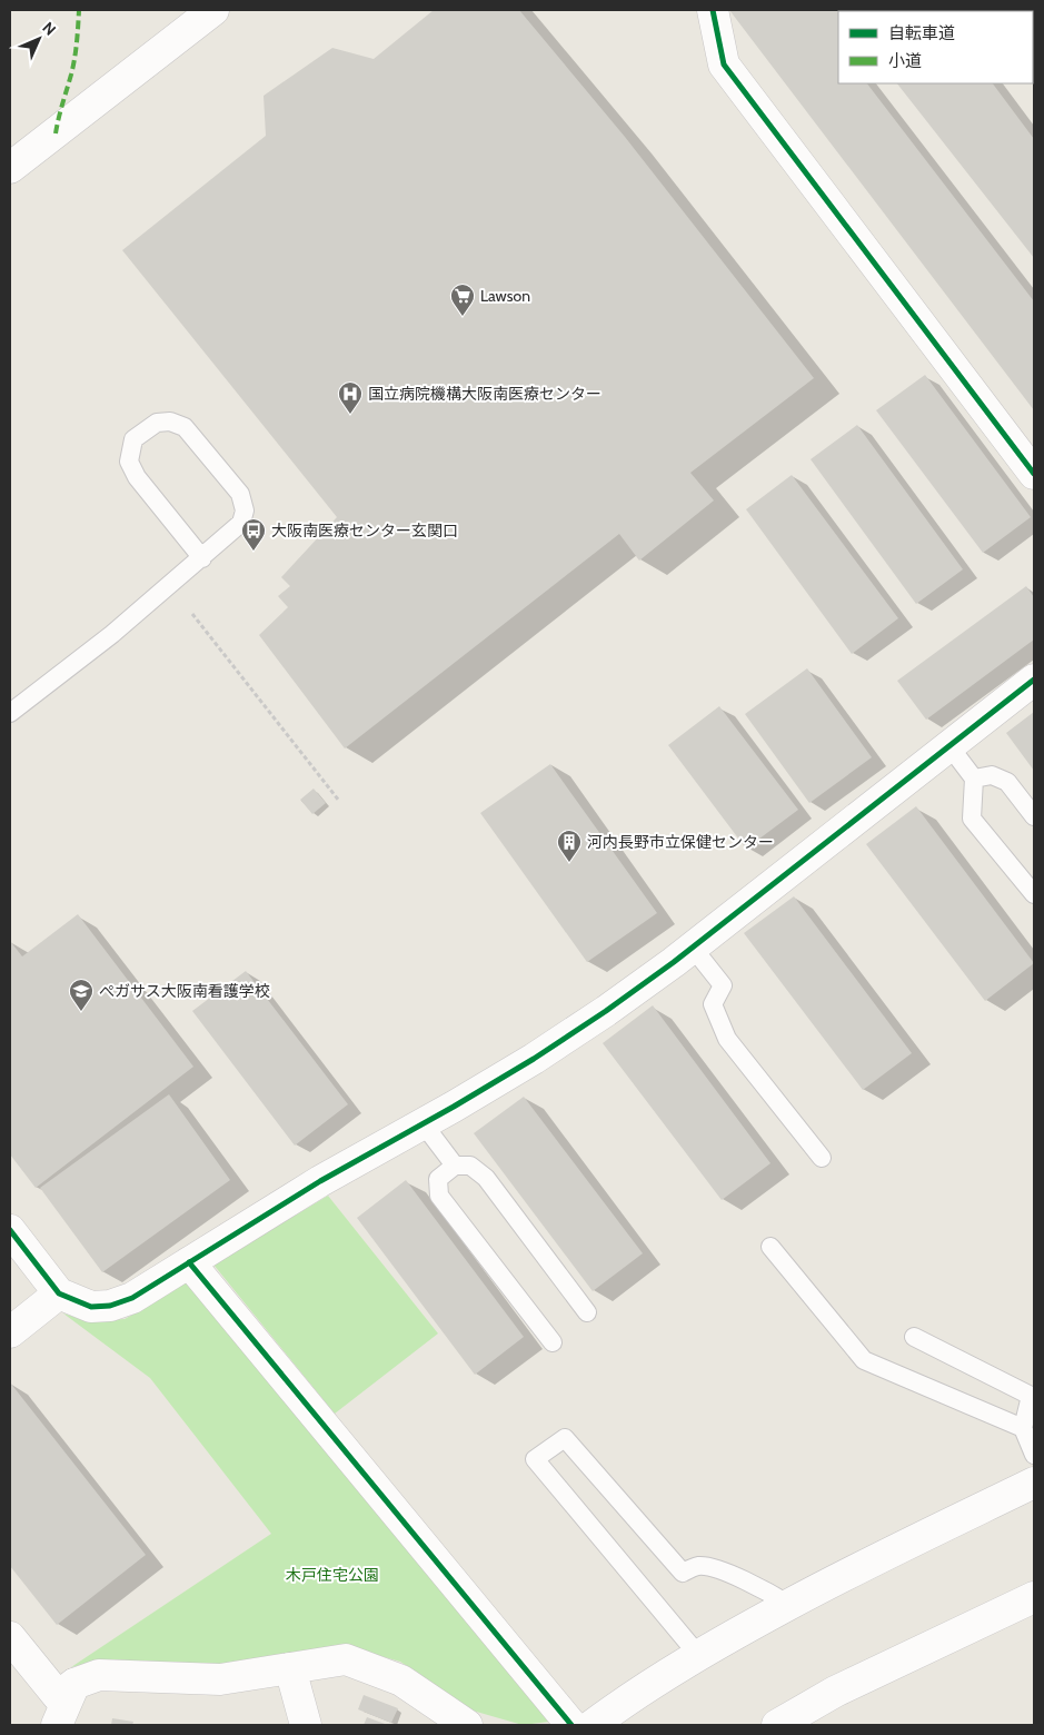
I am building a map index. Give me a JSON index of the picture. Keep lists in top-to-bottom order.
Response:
{
  "parks": ["木戸住宅公園"],
  "places": {
    "supermarket": ["Lawson"],
    "hospital": ["国立病院機構大阪南医療センター"],
    "bus stop": ["大阪南医療センター玄関口"],
    "building": ["河内長野市立保健センター"],
    "school or university": ["ぺガサス大阪南看護学校"]
  },
  "legend": ["自転車道", "小道"],
  "north": "top right"
}
